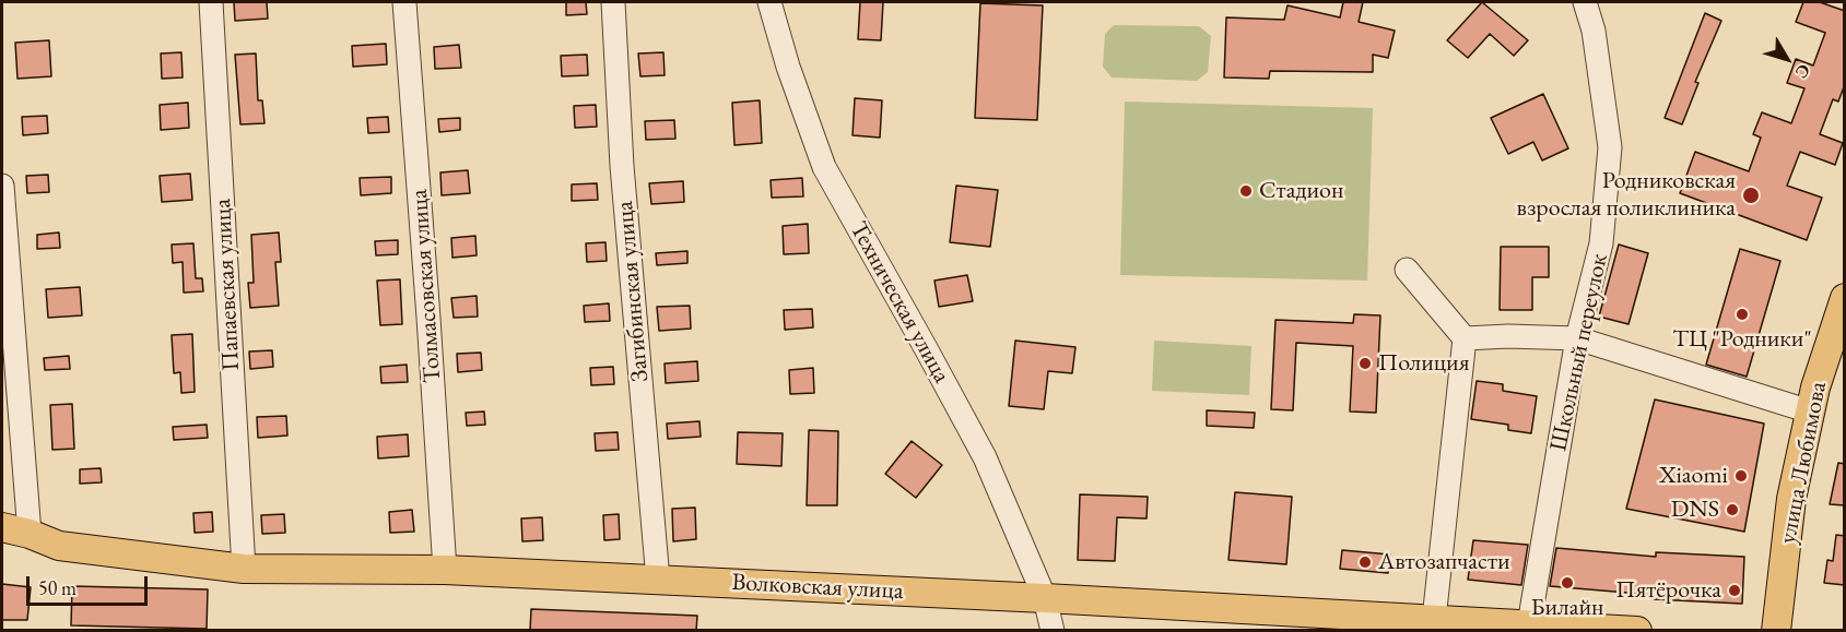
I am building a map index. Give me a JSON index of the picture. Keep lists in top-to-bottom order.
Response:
{
  "streets": {
    "main road": ["улица Любимова", "Волковская улица"],
    "street": [
      "Папаевская улица",
      "Толмасовская улица",
      "Загибинская улица",
      "Техническая улица",
      "Школьный переулок"
    ]
  },
  "crossings": [
    ["Папаевская улица", "Волковская улица"],
    ["Толмасовская улица", "Волковская улица"],
    ["Загибинская улица", "Волковская улица"],
    ["Техническая улица", "Волковская улица"],
    ["Школьный переулок", "Волковская улица"]
  ],
  "places": [
    "Стадион",
    "Родниковская взрослая поликлиника",
    "ТЦ \"Родники\"",
    "Полиция",
    "Xiaomi",
    "DNS",
    "Автозапчасти",
    "Билайн",
    "Пятёрочка"
  ],
  "scale_bar": "50 m",
  "north": "bottom right"
}
